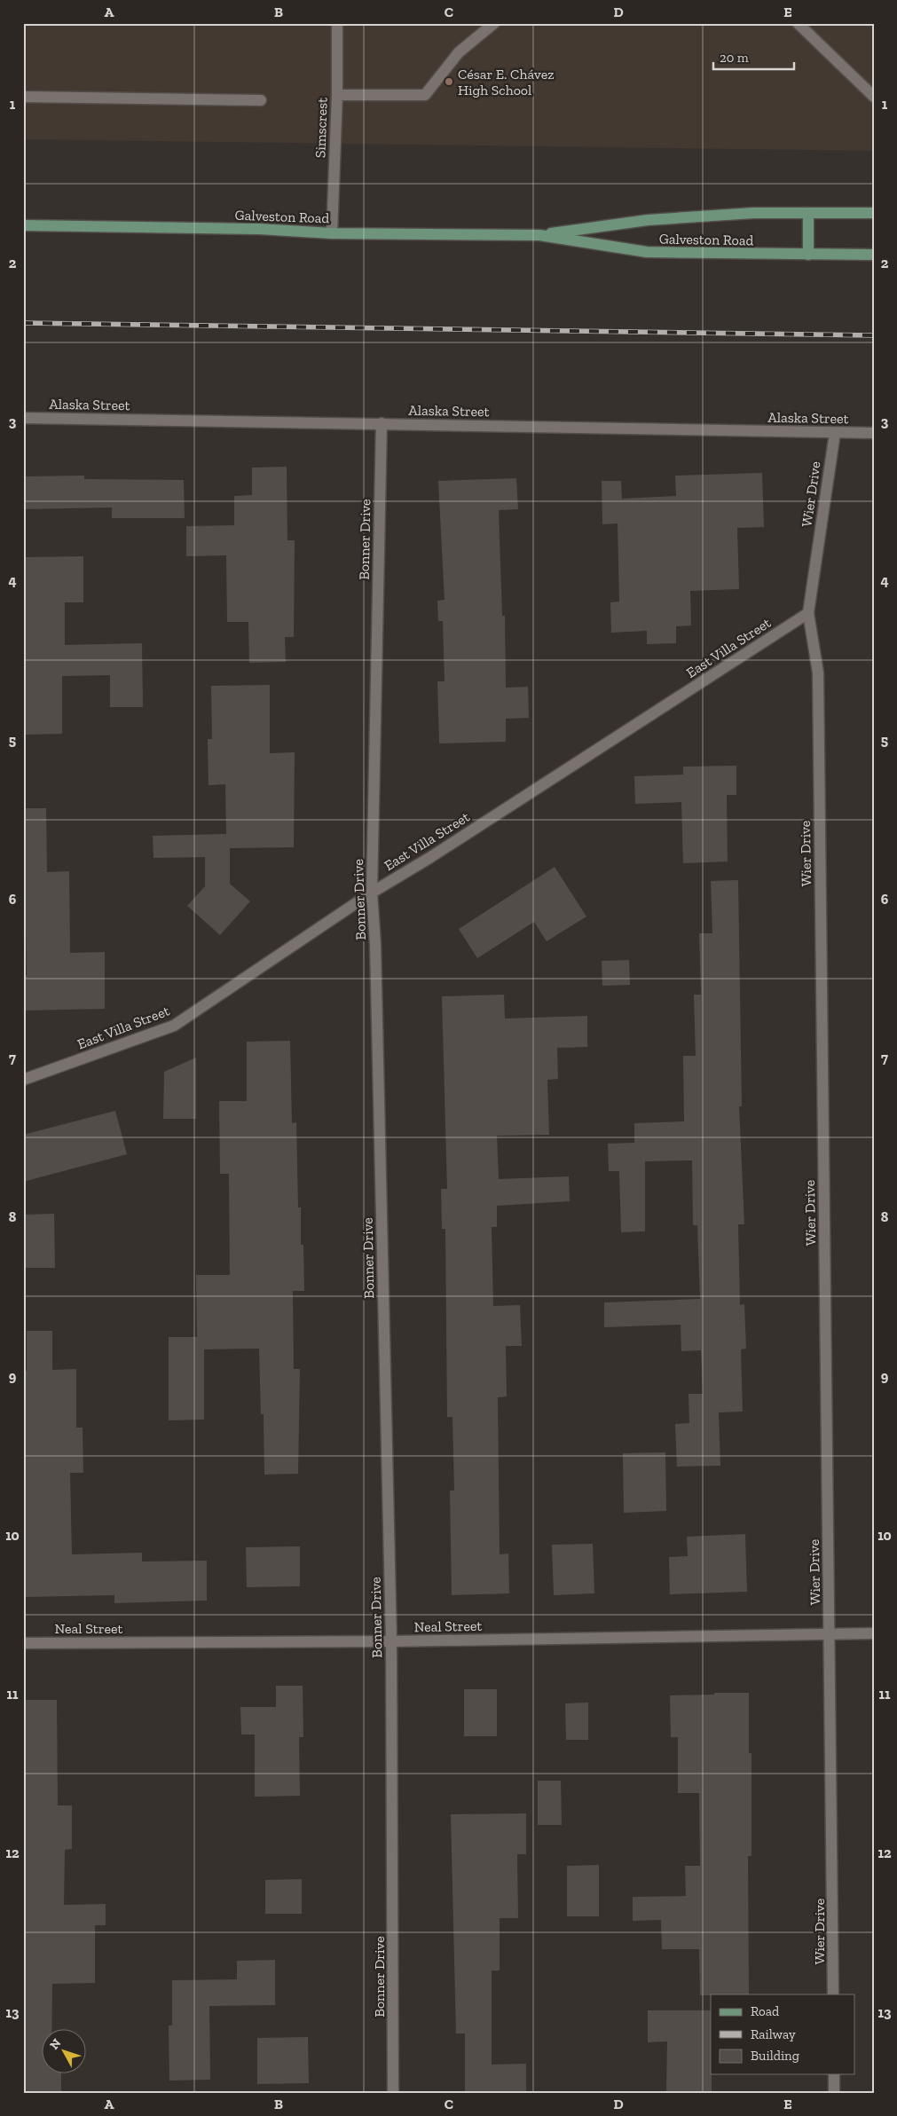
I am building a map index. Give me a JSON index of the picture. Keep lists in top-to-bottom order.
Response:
{
  "streets": {
    "main road": ["Galveston Road"],
    "street": [
      "Simscrest",
      "Alaska Street",
      "Wier Drive",
      "Bonner Drive",
      "East Villa Street",
      "Neal Street"
    ]
  },
  "crossings": [
    ["Simscrest", "Galveston Road"],
    ["Alaska Street", "Wier Drive"],
    ["Alaska Street", "Bonner Drive"],
    ["Wier Drive", "East Villa Street"],
    ["Wier Drive", "Neal Street"],
    ["Bonner Drive", "East Villa Street"],
    ["Bonner Drive", "Neal Street"]
  ],
  "places": ["César E. Chávez High School"],
  "legend": ["Road", "Railway", "Building"],
  "scale_bar": "20 m",
  "north": "top left",
  "grid": {
    "columns": [
      "A",
      "B",
      "C",
      "D",
      "E"
    ],
    "rows": [
      "1",
      "2",
      "3",
      "4",
      "5",
      "6",
      "7",
      "8",
      "9",
      "10",
      "11",
      "12",
      "13"
    ]
  }
}
